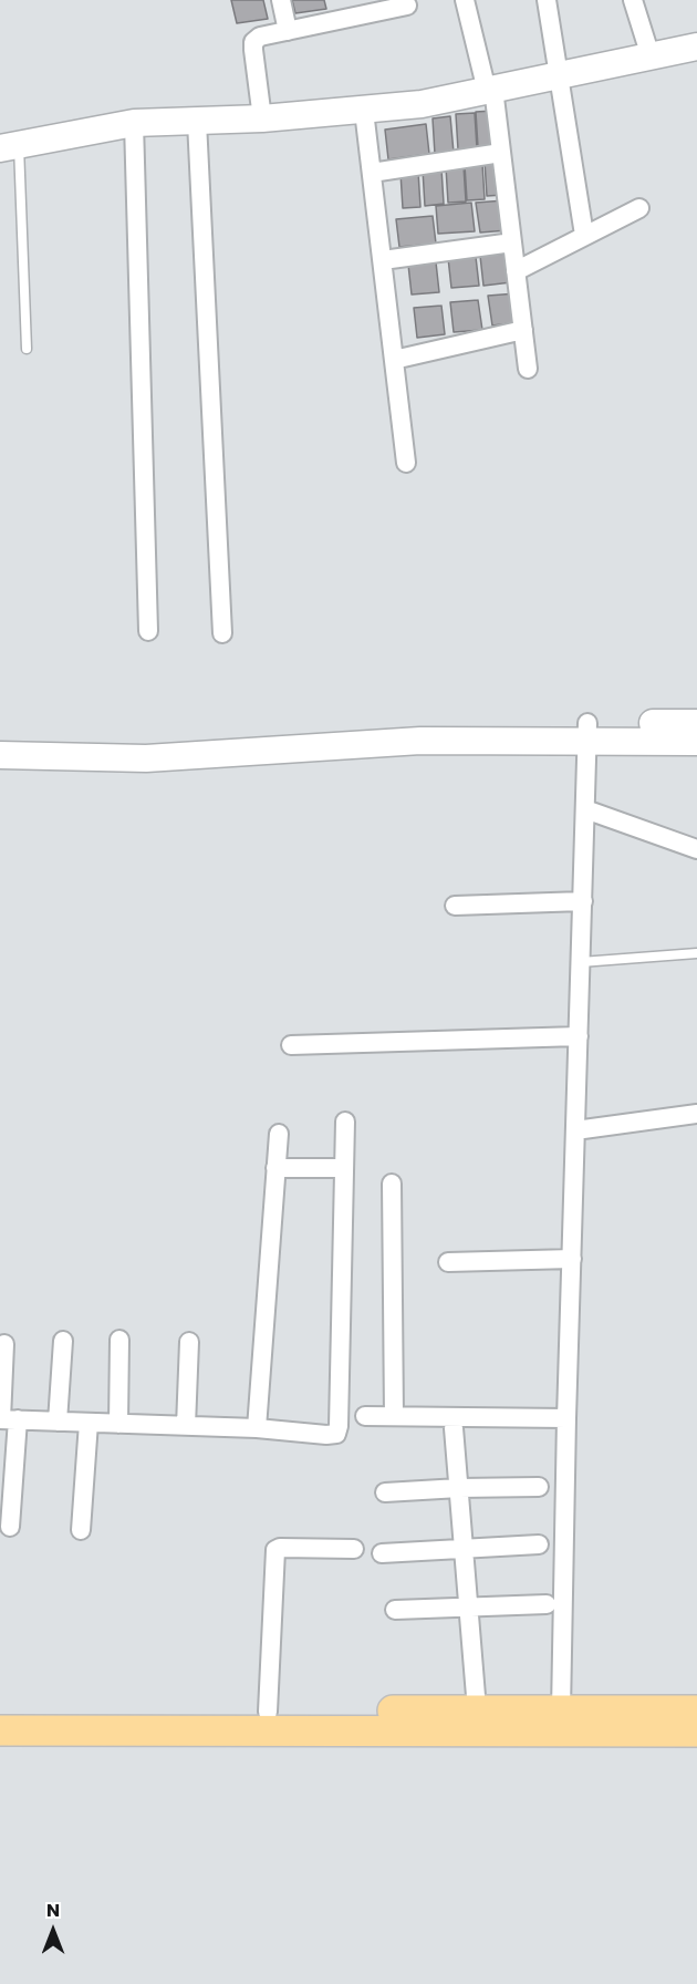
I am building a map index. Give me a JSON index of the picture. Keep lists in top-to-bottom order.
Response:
{
  "north": "top"
}
